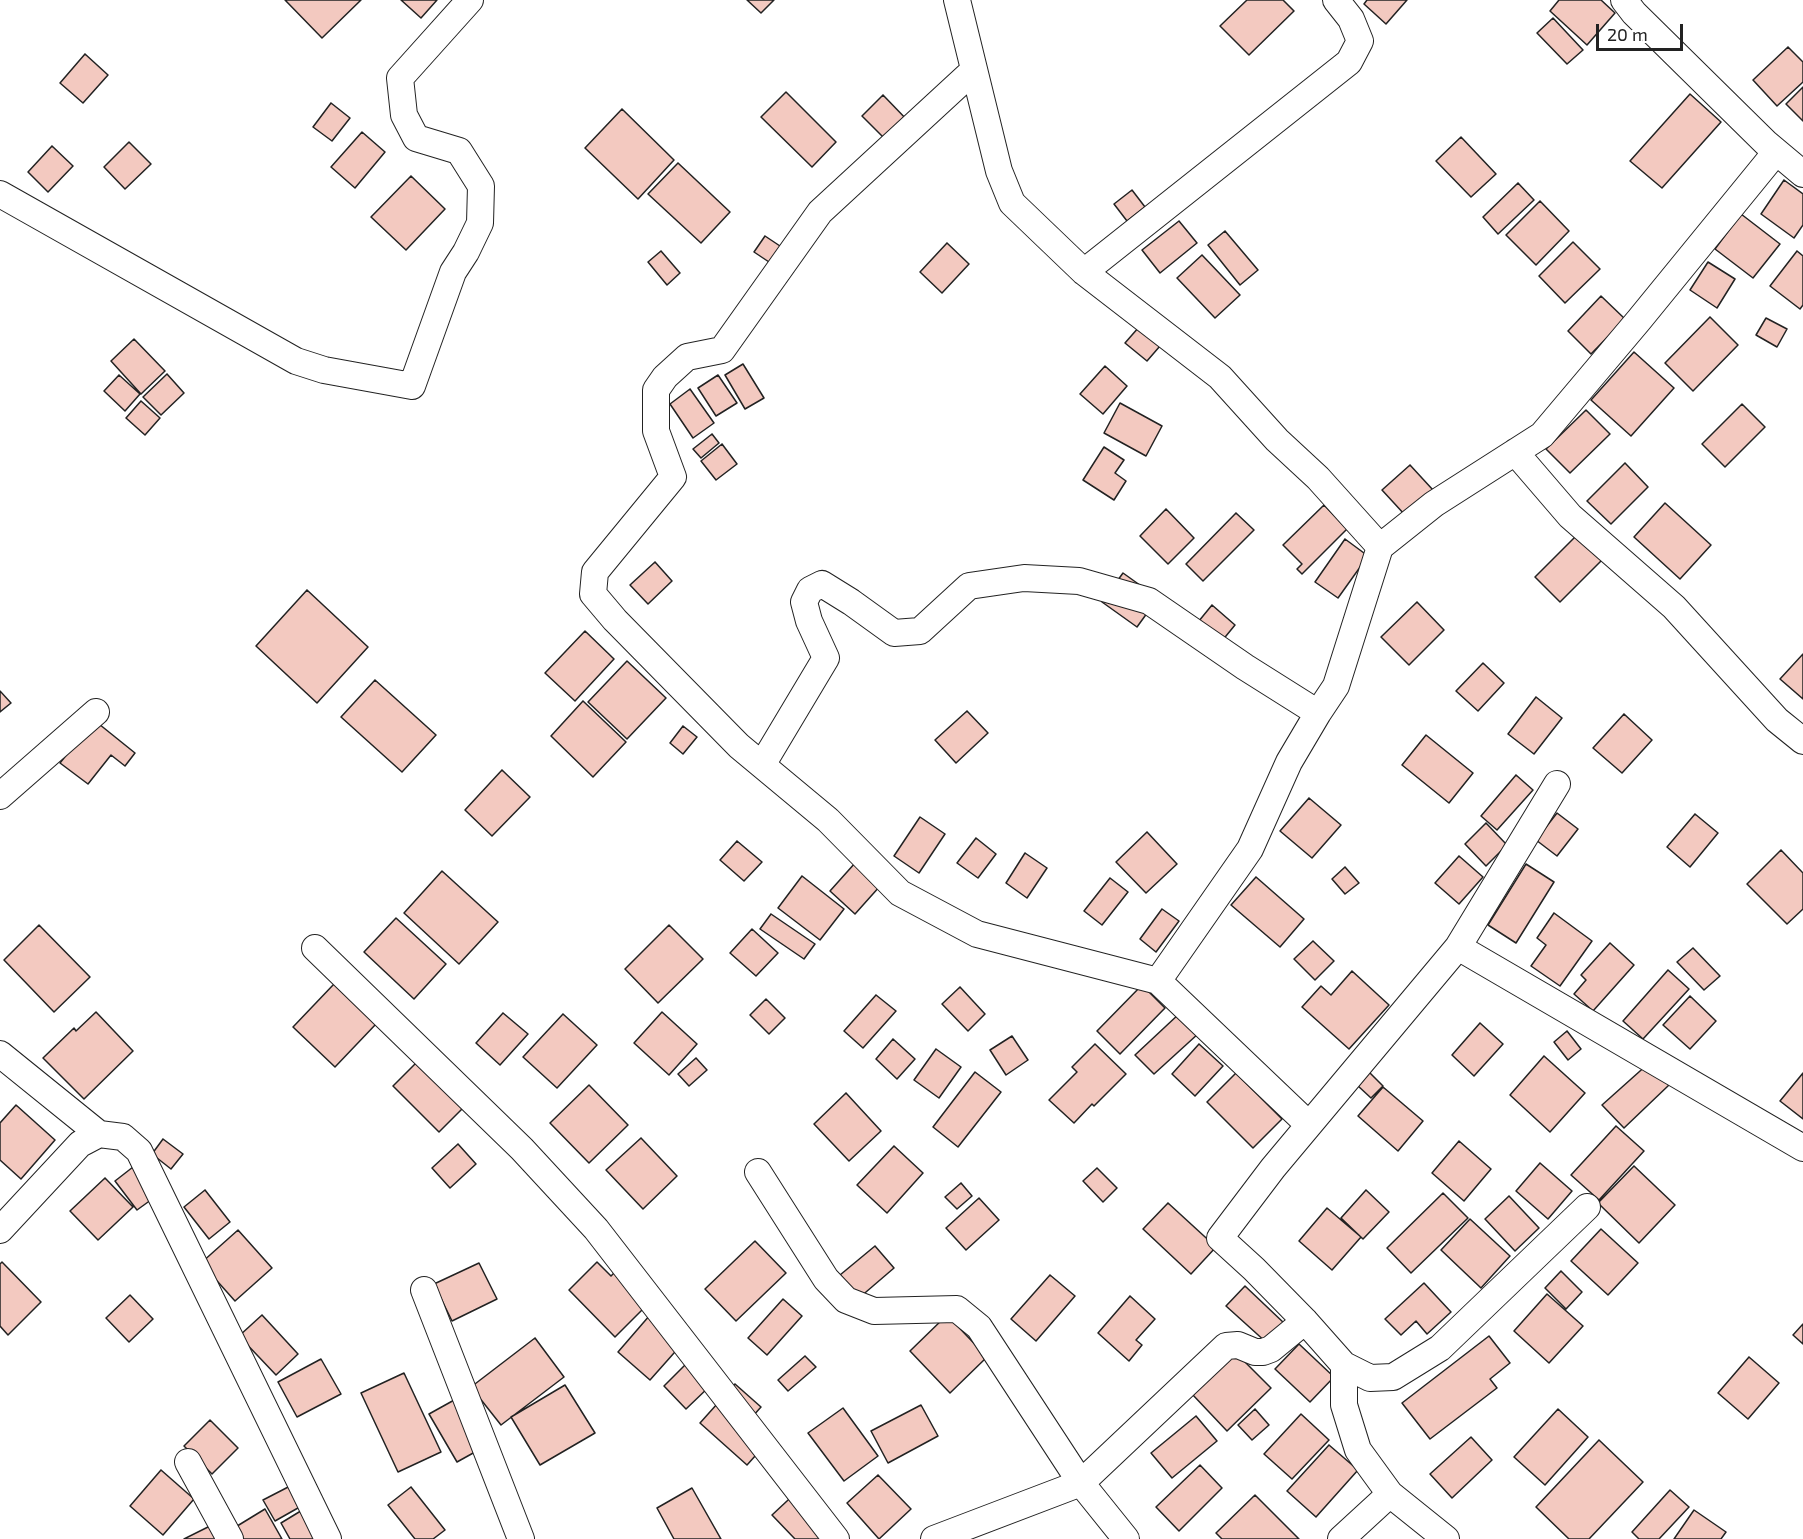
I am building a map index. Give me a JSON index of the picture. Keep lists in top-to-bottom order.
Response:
{
  "scale_bar": "20 m"
}
